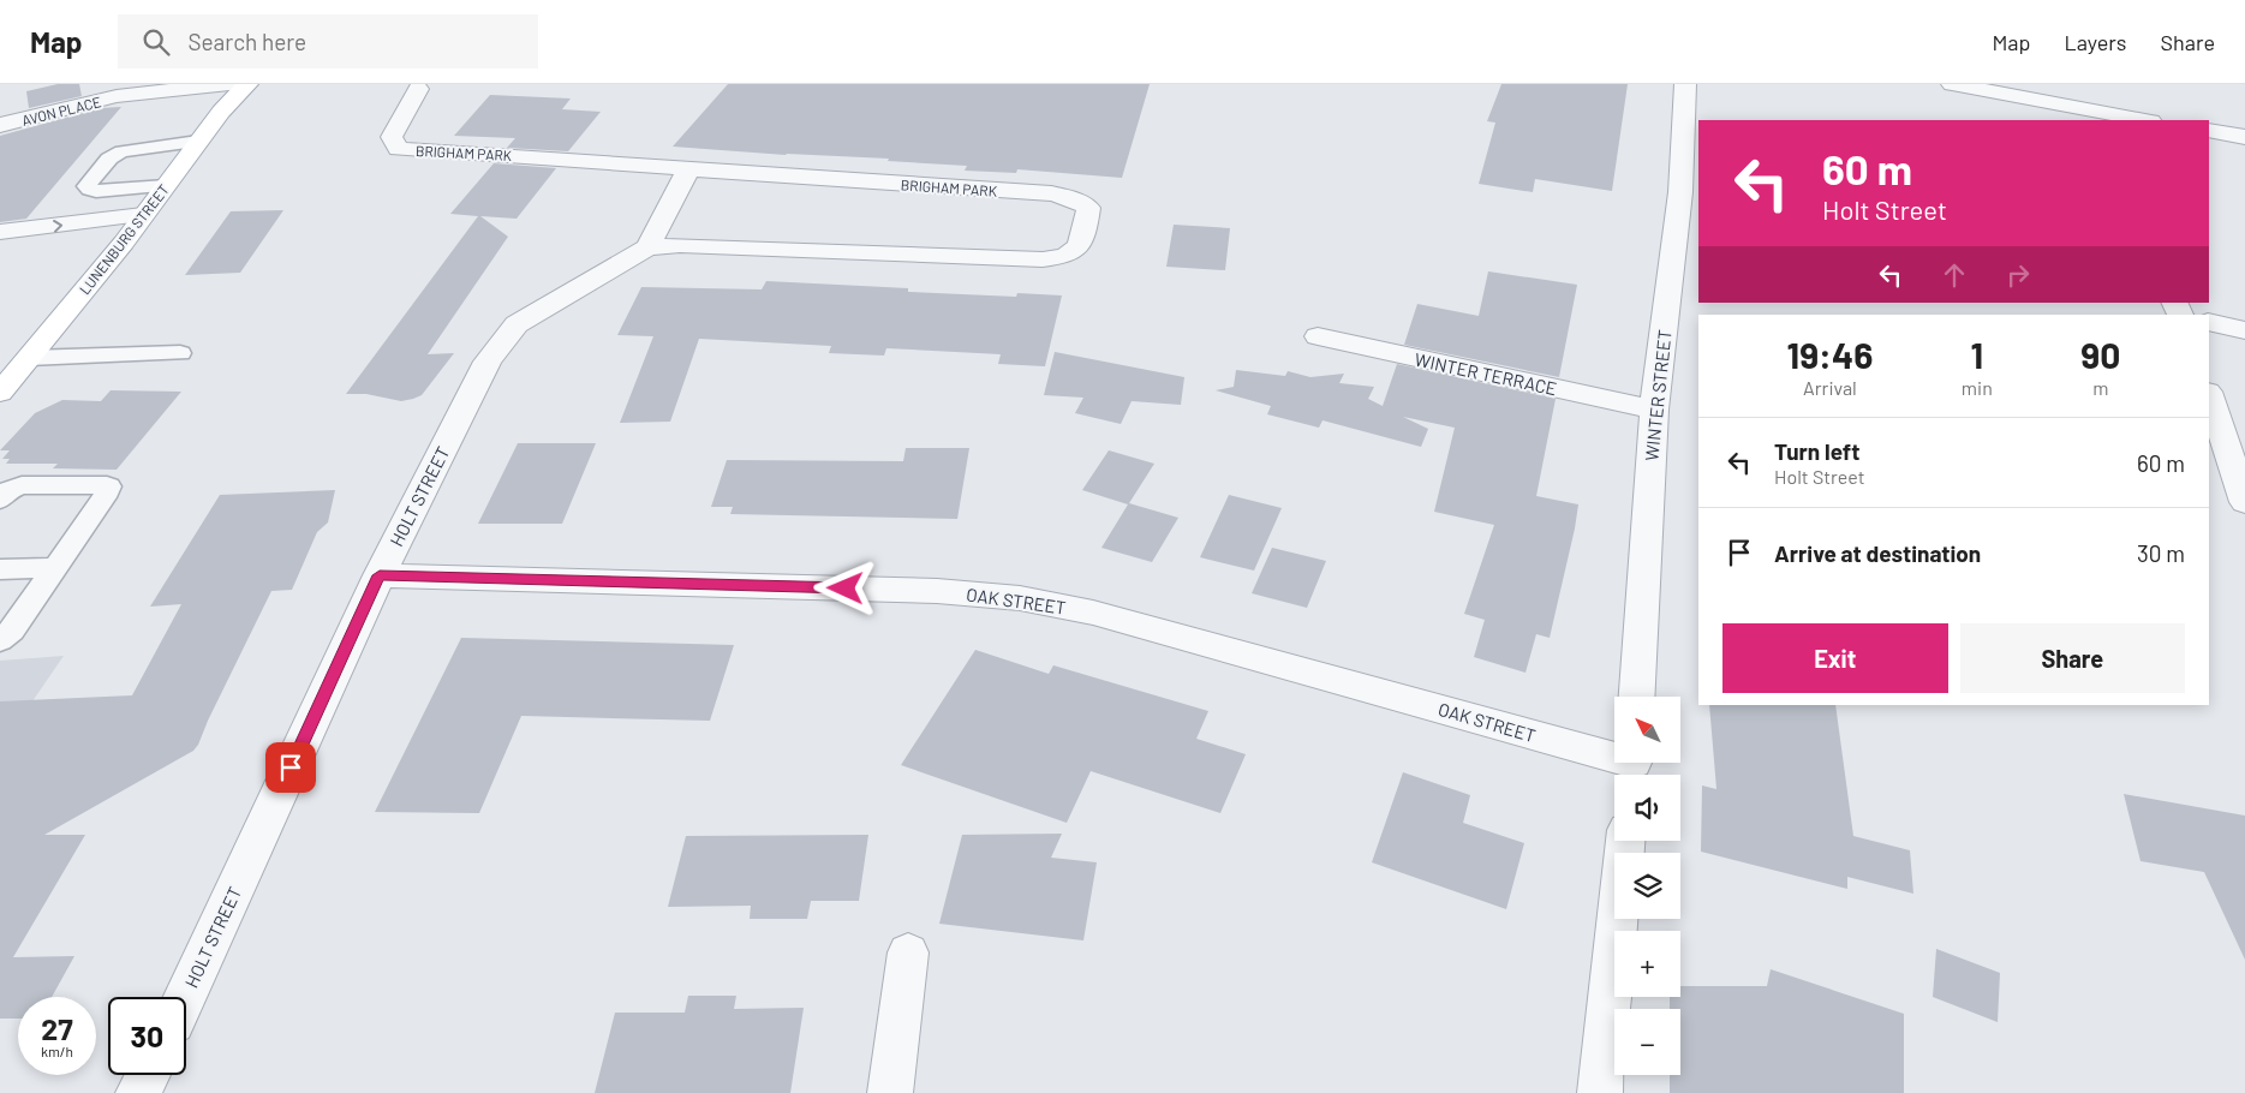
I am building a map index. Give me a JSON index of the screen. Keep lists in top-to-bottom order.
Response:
{
  "streets": {
    "main road": ["LUNENBURG STREET"],
    "street": [
      "AVON PLACE",
      "BRIGHAM PARK",
      "WINTER TERRACE",
      "WINTER STREET",
      "HOLT STREET",
      "OAK STREET"
    ]
  },
  "crossings": [
    ["BRIGHAM PARK", "HOLT STREET"],
    ["WINTER TERRACE", "WINTER STREET"],
    ["HOLT STREET", "OAK STREET"]
  ],
  "north": "top left",
  "page": {
    "header": "Map",
    "search": "Search here",
    "nav": ["Map", "Layers", "Share"],
    "turn": ["60 m", "Holt Street"],
    "eta": [
      "19:46",
      "Arrival",
      "1",
      "min",
      "90",
      "m"
    ],
    "list": [
      {
        "name": "Turn left",
        "note": "Holt Street",
        "value": "60 m"
      },
      {
        "name": "Arrive at destination",
        "value": "30 m"
      }
    ],
    "buttons": ["Exit", "Share"],
    "map_buttons": ["+", "−"],
    "speed": "27 km/h",
    "limit": "30"
  }
}
